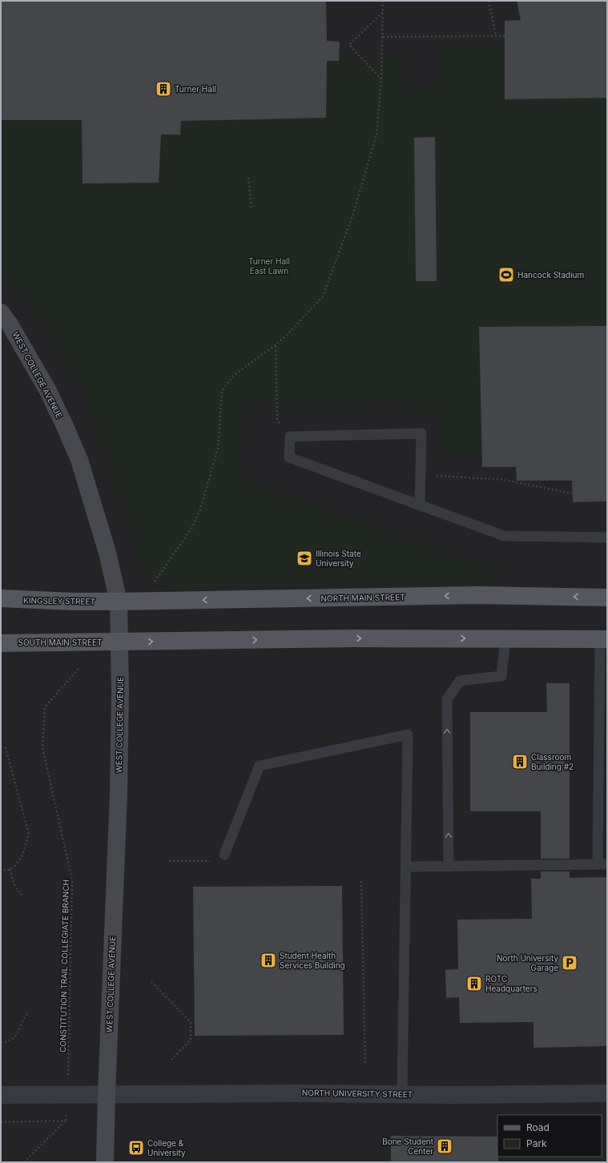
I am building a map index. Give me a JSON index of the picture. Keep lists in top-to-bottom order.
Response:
{
  "streets": {
    "main road": [
      "WEST COLLEGE AVENUE",
      "NORTH MAIN STREET",
      "KINGSLEY STREET",
      "SOUTH MAIN STREET"
    ],
    "street": ["NORTH UNIVERSITY STREET"],
    "path": ["CONSTITUTION TRAIL COLLEGIATE BRANCH"]
  },
  "crossings": [
    ["WEST COLLEGE AVENUE", "NORTH MAIN STREET"],
    ["WEST COLLEGE AVENUE", "KINGSLEY STREET"],
    ["WEST COLLEGE AVENUE", "SOUTH MAIN STREET"],
    ["WEST COLLEGE AVENUE", "NORTH UNIVERSITY STREET"],
    ["NORTH MAIN STREET", "KINGSLEY STREET"]
  ],
  "parks": ["Turner Hall East Lawn"],
  "places": {
    "building": [
      "Turner Hall",
      "Classroom Building #2",
      "Student Health Services Building",
      "ROTC Headquarters",
      "Bone Student Center"
    ],
    "sports": ["Hancock Stadium"],
    "school or university": ["Illinois State University"],
    "parking": ["North University Garage"],
    "bus stop": ["College & University"]
  },
  "legend": ["Road", "Park"]
}
